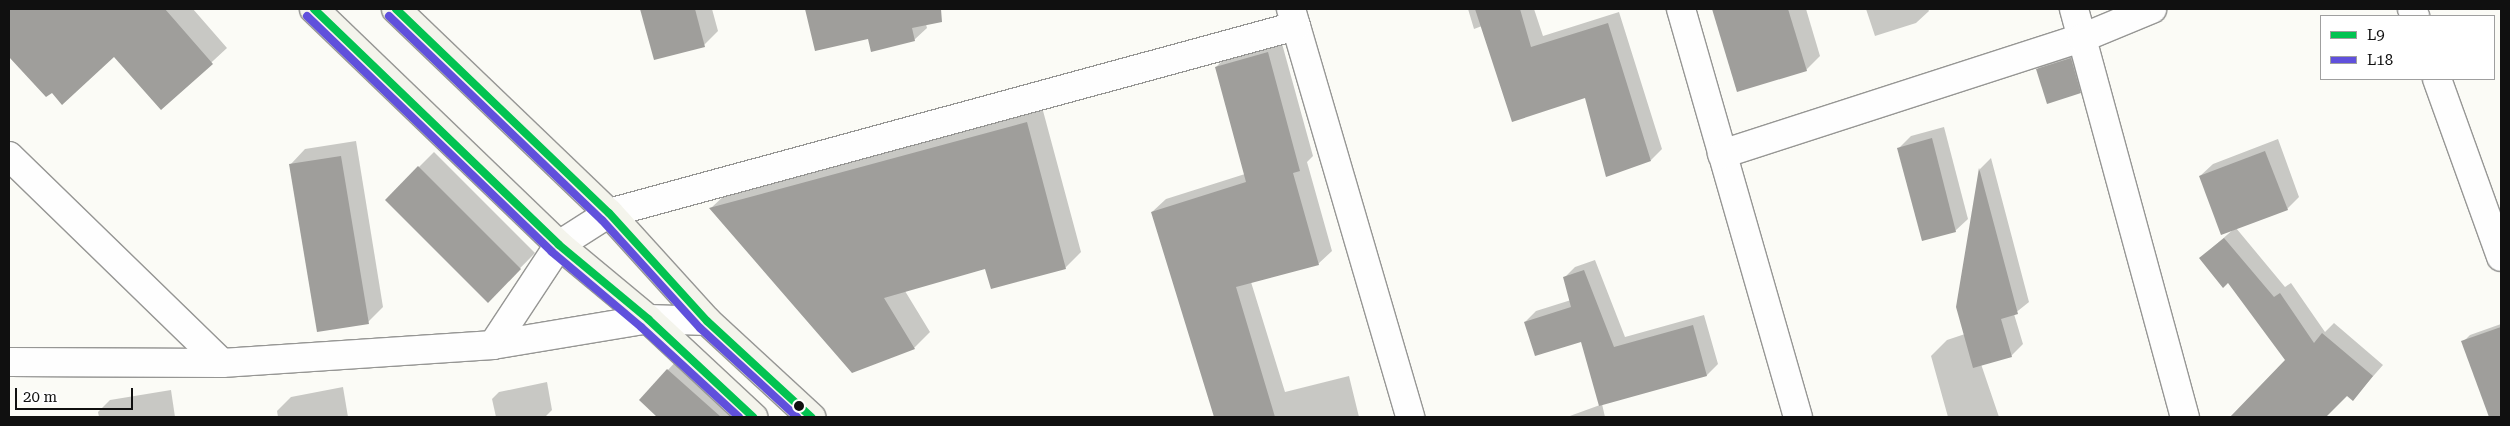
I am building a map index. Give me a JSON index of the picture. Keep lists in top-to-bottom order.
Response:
{
  "lines": ["transit line L9", "transit line L18"],
  "legend": ["L9", "L18"],
  "scale_bar": "20 m"
}
